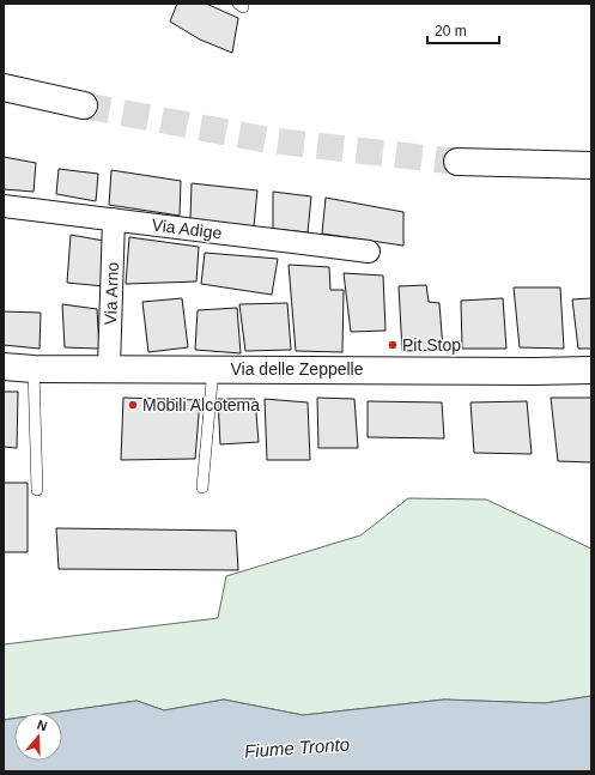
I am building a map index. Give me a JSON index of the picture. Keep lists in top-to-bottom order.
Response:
{
  "streets": {
    "street": ["Via Adige", "Via Arno", "Via delle Zeppelle"]
  },
  "crossings": [
    ["Via Adige", "Via Arno"],
    ["Via Arno", "Via delle Zeppelle"]
  ],
  "water": ["Fiume Tronto"],
  "places": ["Pit Stop", "Mobili Alcotema"],
  "scale_bar": "20 m",
  "north": "top"
}
